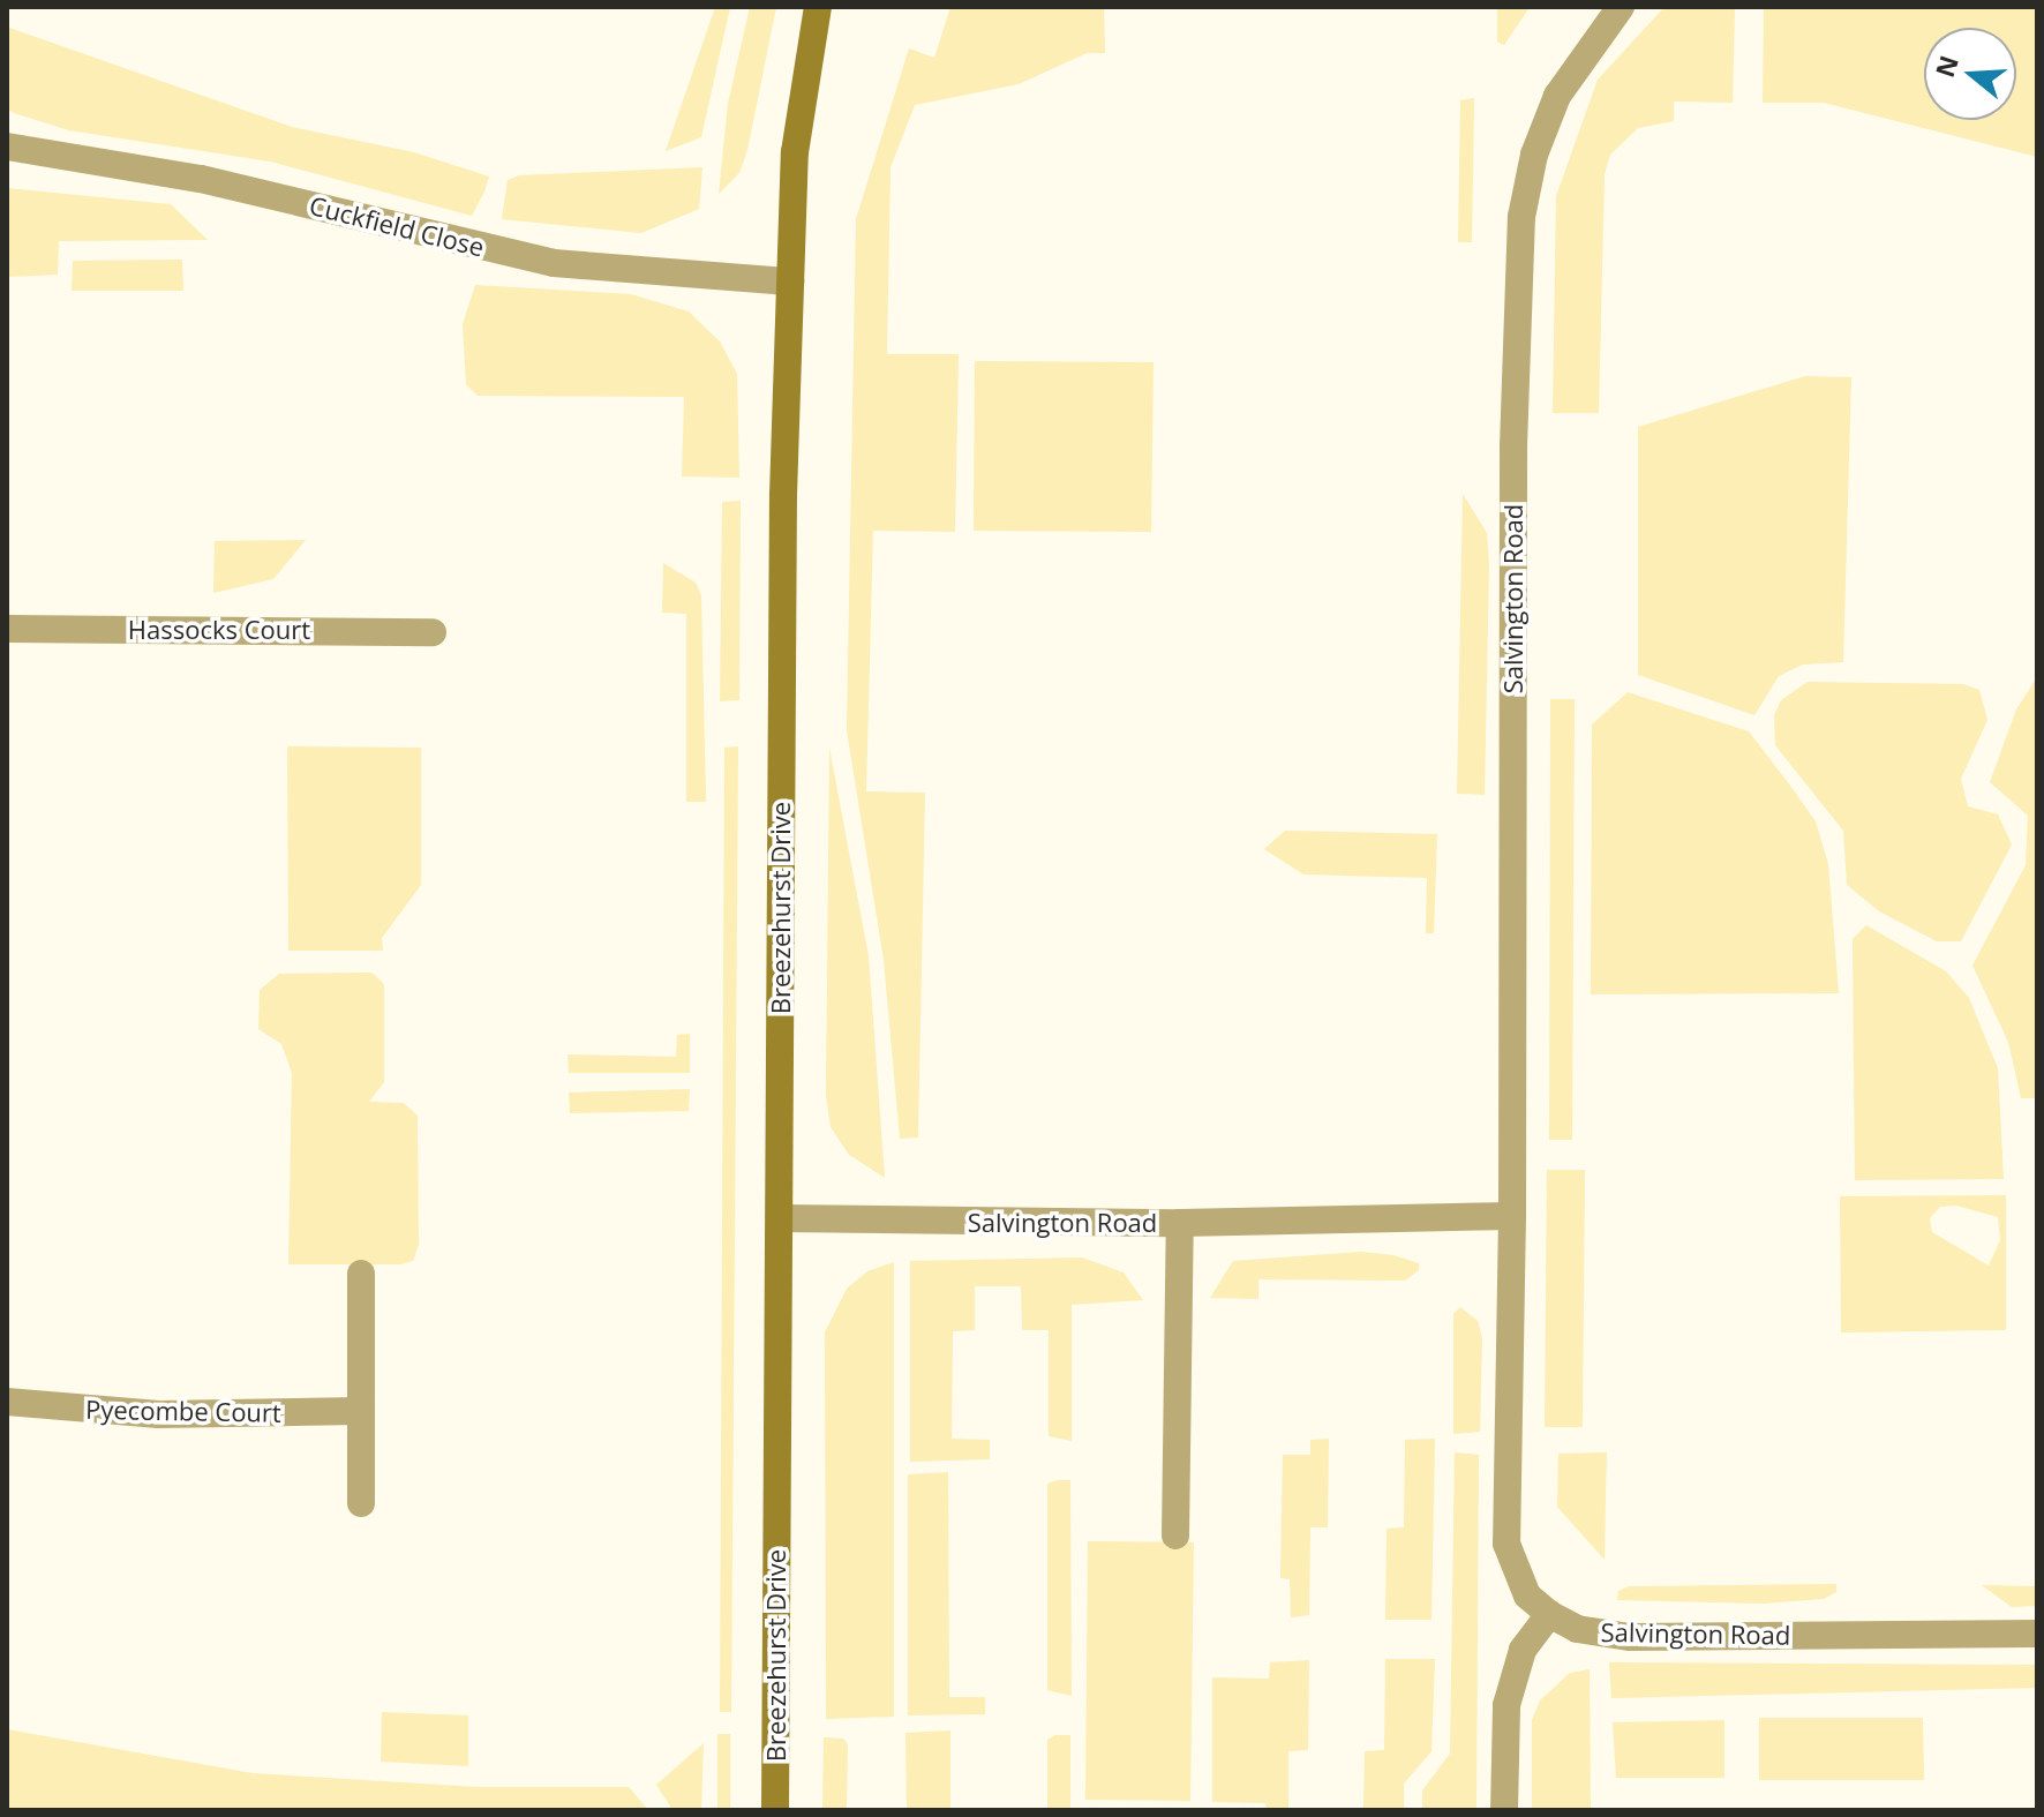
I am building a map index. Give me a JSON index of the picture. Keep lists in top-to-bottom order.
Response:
{
  "streets": {
    "street": [
      "Cuckfield Close",
      "Salvington Road",
      "Hassocks Court",
      "Breezehurst Drive",
      "Pyecombe Court"
    ]
  },
  "crossings": [
    ["Cuckfield Close", "Breezehurst Drive"],
    ["Salvington Road", "Breezehurst Drive"]
  ],
  "north": "left"
}
